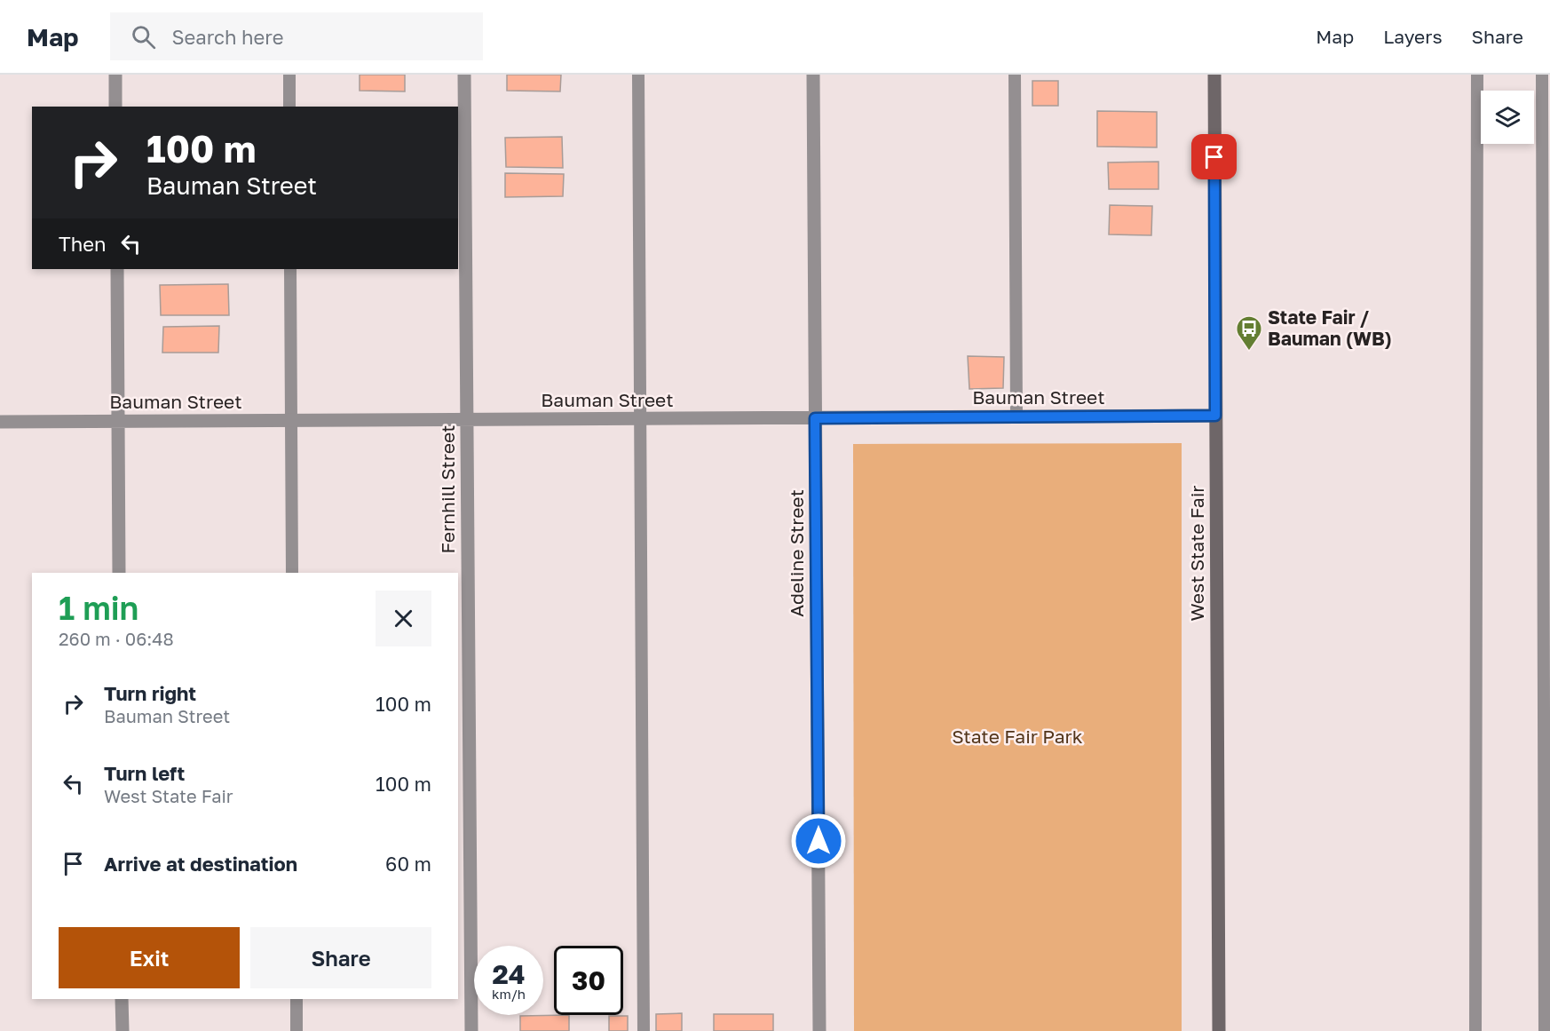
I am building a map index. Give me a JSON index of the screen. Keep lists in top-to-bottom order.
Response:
{
  "streets": {
    "street": [
      "Bauman Street",
      "Fernhill Street",
      "Adeline Street",
      "West State Fair"
    ]
  },
  "crossings": [
    ["Bauman Street", "Fernhill Street"],
    ["Bauman Street", "Adeline Street"],
    ["Bauman Street", "West State Fair"]
  ],
  "parks": ["State Fair Park"],
  "places": {
    "bus stop": ["State Fair / Bauman (WB)"]
  },
  "page": {
    "header": "Map",
    "search": "Search here",
    "nav": ["Map", "Layers", "Share"],
    "turn": ["100 m", "Bauman Street"],
    "then": "Then",
    "heading": ["1 min", "260 m · 06:48"],
    "list": [
      {
        "name": "Turn right",
        "note": "Bauman Street",
        "value": "100 m"
      },
      {
        "name": "Turn left",
        "note": "West State Fair",
        "value": "100 m"
      },
      {
        "name": "Arrive at destination",
        "value": "60 m"
      }
    ],
    "buttons": ["Exit", "Share"],
    "speed": "24 km/h",
    "limit": "30"
  }
}
